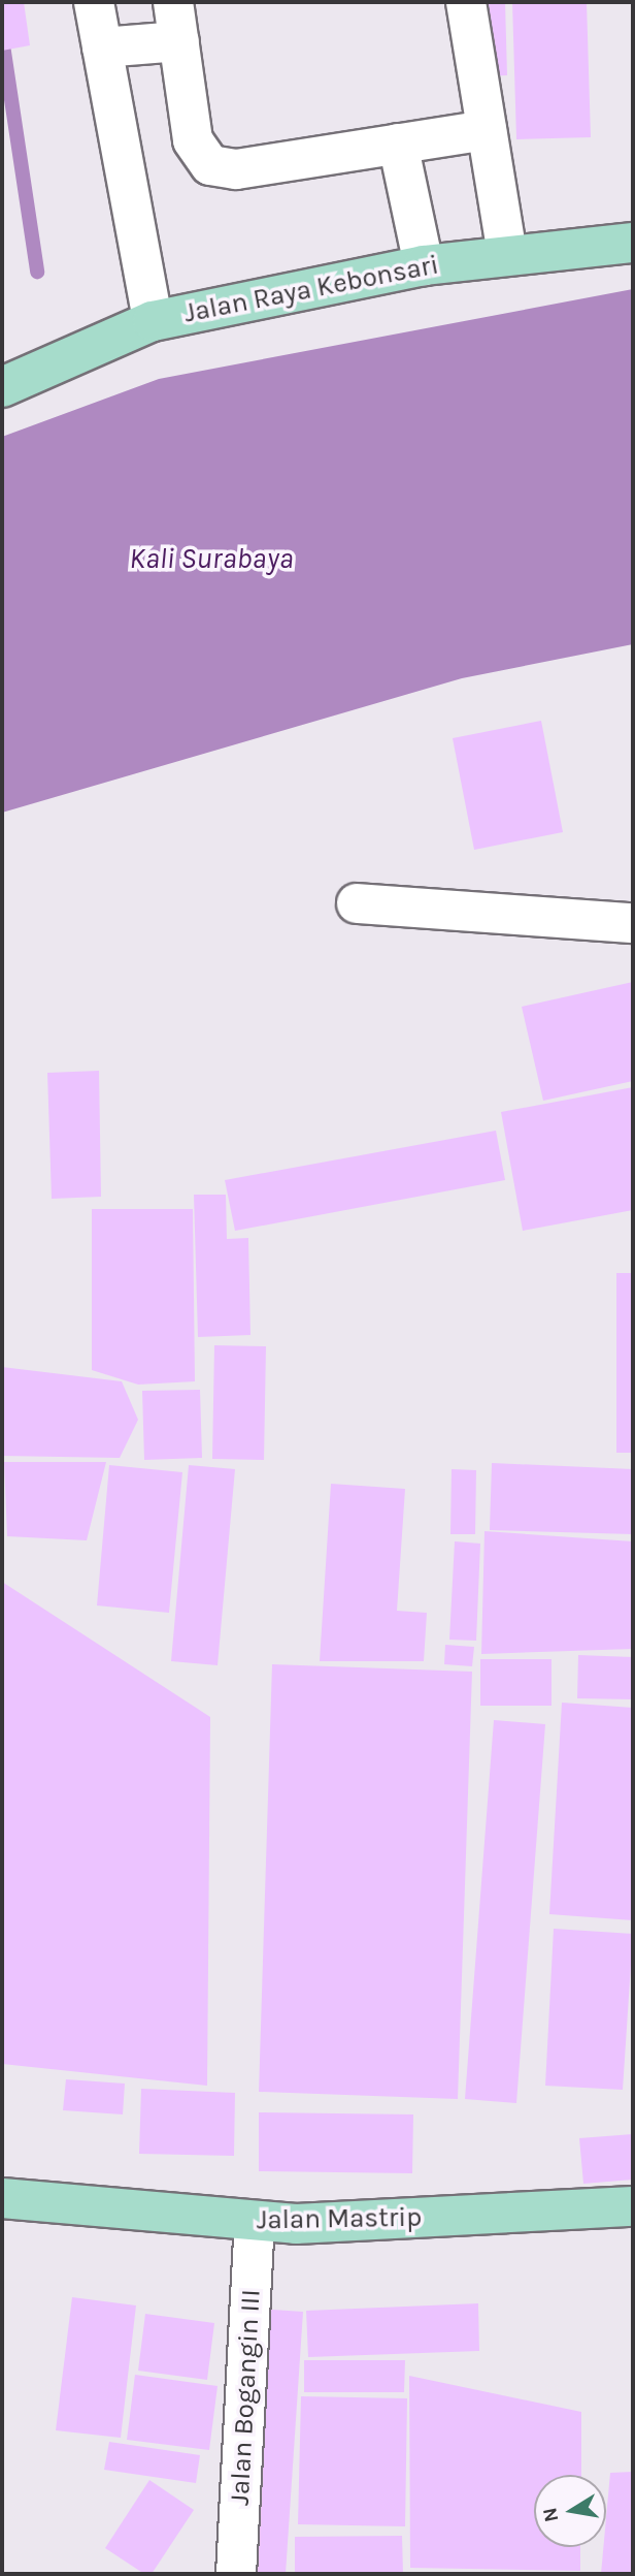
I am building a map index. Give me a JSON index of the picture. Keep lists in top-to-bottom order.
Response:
{
  "streets": {
    "main road": ["Jalan Raya Kebonsari", "Jalan Mastrip"],
    "street": ["Jalan Bogangin III"]
  },
  "crossings": [
    ["Jalan Mastrip", "Jalan Bogangin III"]
  ],
  "water": ["Kali Surabaya"],
  "north": "left"
}
